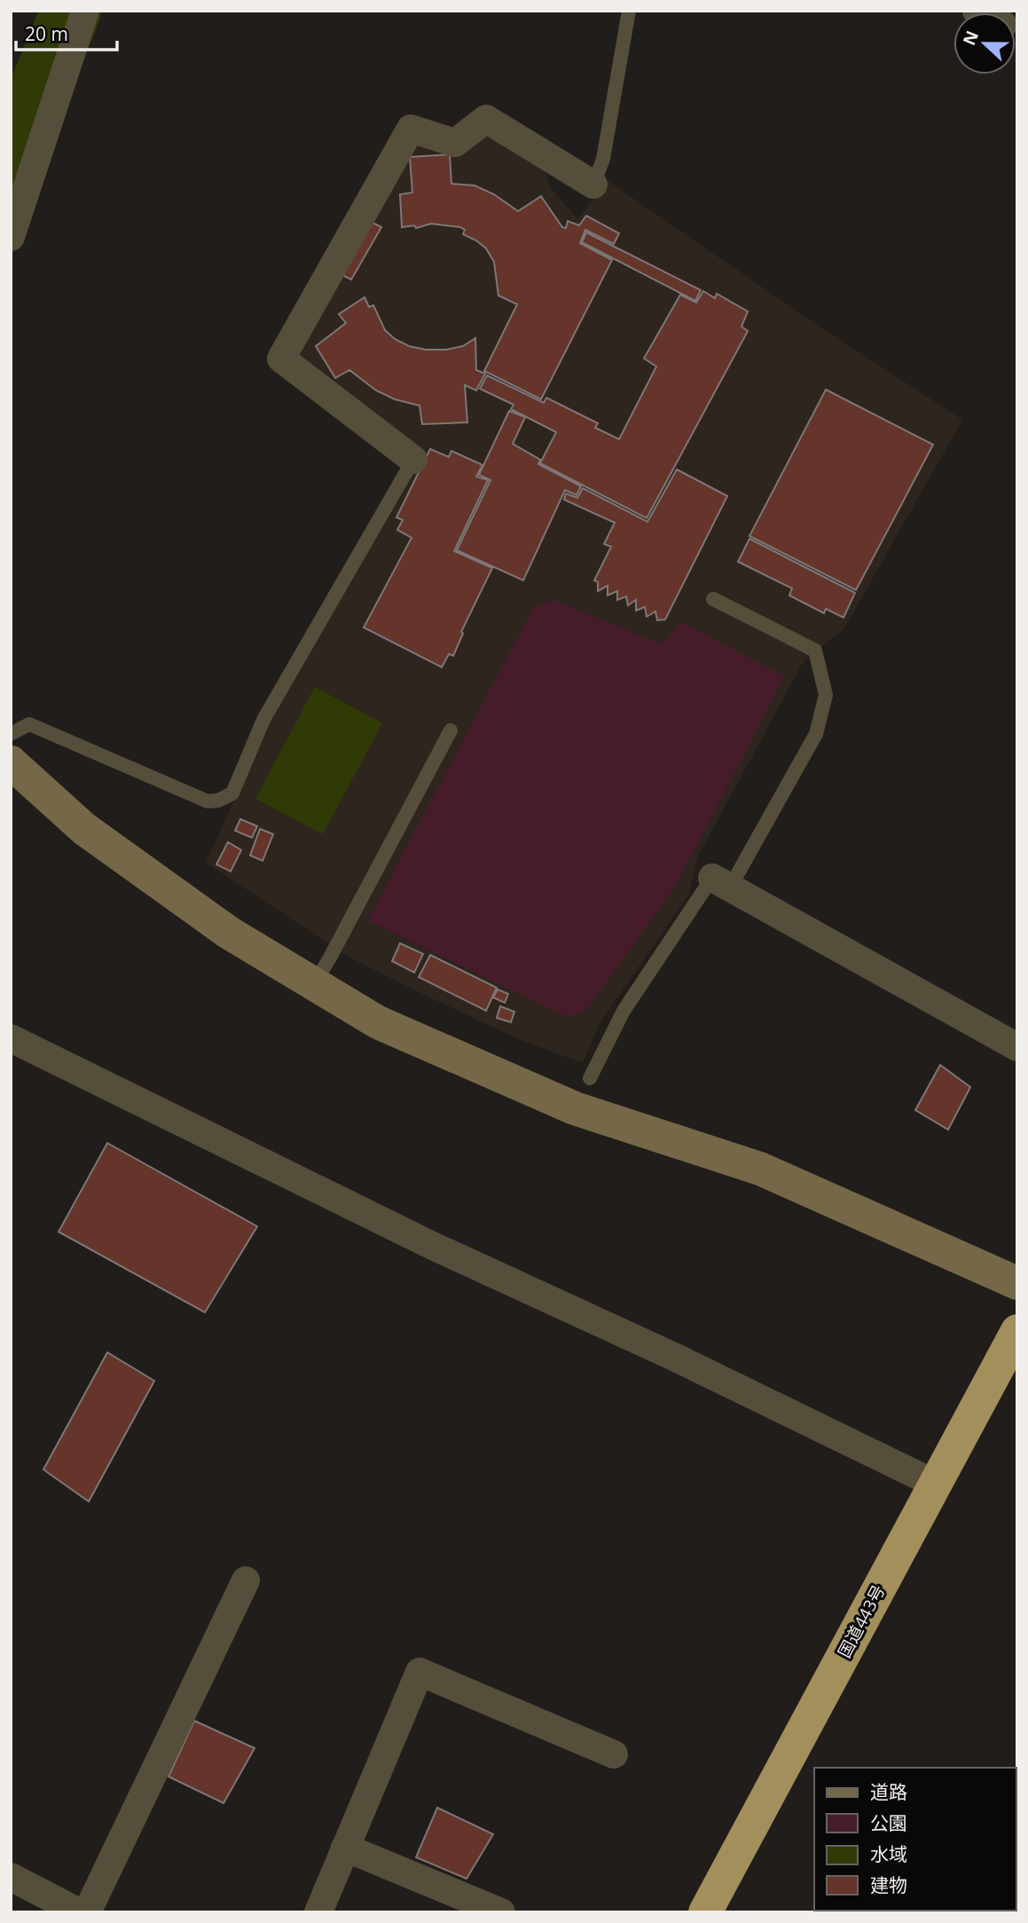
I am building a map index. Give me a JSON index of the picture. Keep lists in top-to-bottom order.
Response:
{
  "streets": {
    "highway": ["国道443号"]
  },
  "legend": [
    "道路",
    "公園",
    "水域",
    "建物"
  ],
  "scale_bar": "20 m",
  "north": "left"
}
